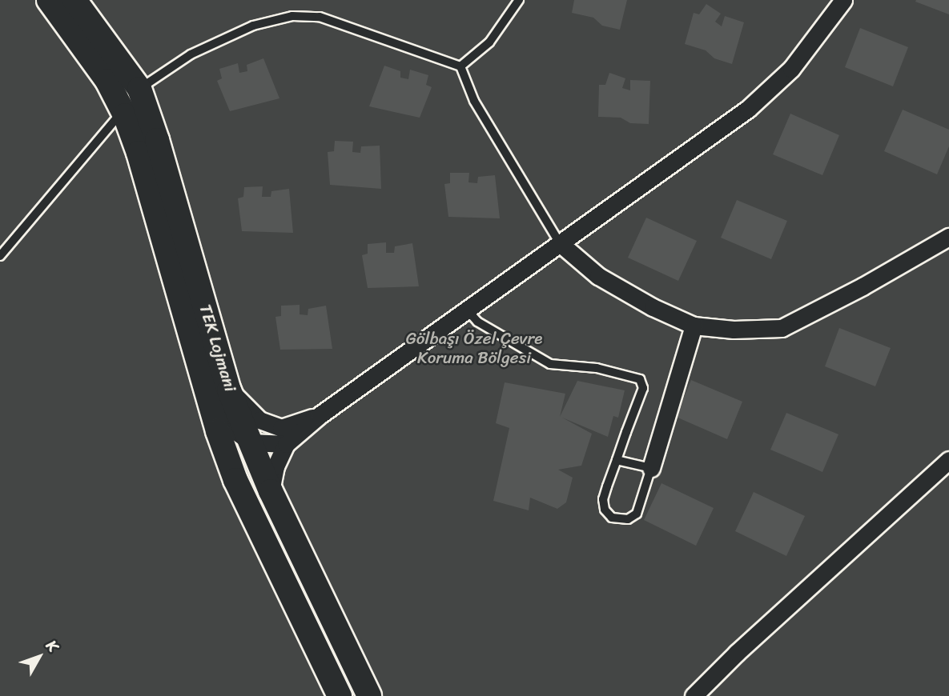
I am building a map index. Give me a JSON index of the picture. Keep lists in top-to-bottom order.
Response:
{
  "streets": {
    "street": ["TEK Lojmani"]
  },
  "parks": ["Gölbaşı Özel Çevre Koruma Bölgesi"],
  "north": "top right"
}
